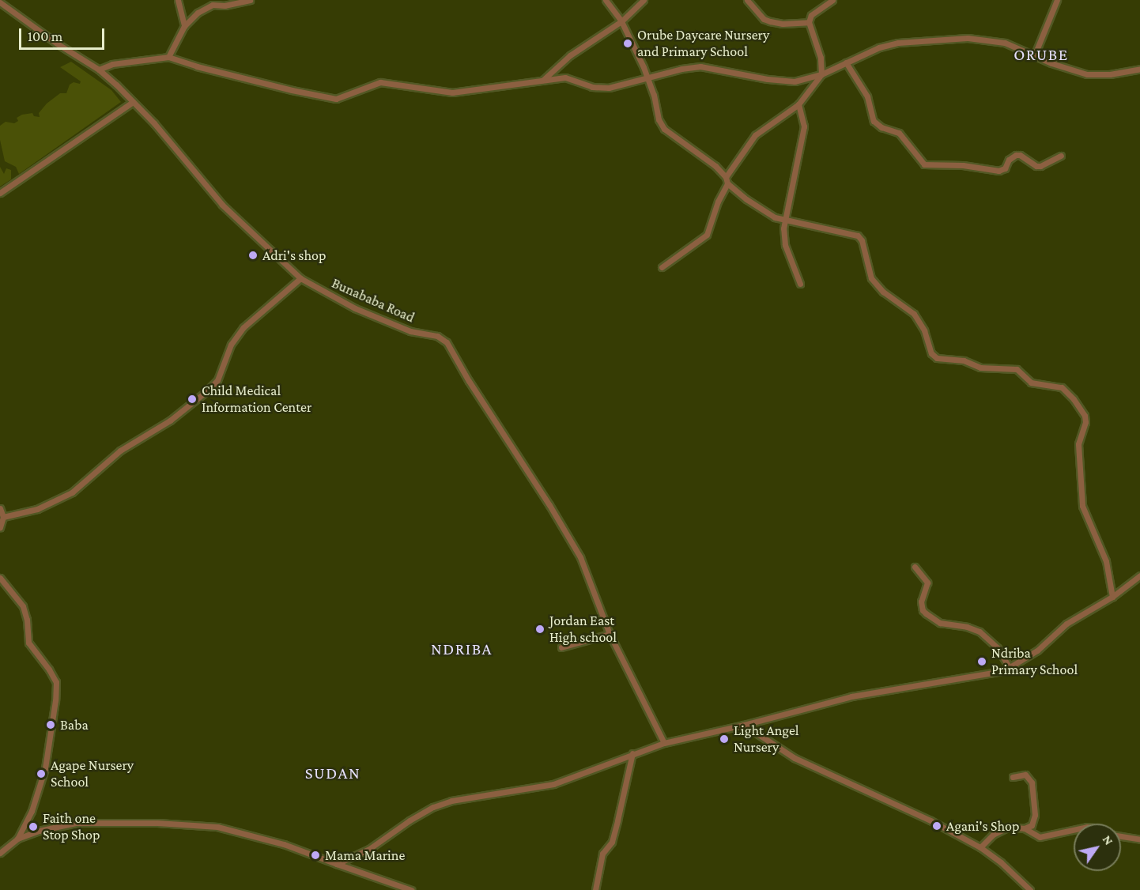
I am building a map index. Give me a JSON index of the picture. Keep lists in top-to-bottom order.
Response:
{
  "streets": {
    "street": ["Bunababa Road"]
  },
  "districts": ["ORUBE", "NDRIBA", "SUDAN"],
  "places": [
    "Orube Daycare Nursery and Primary School",
    "Adri's shop",
    "Child Medical Information Center",
    "Jordan East High school",
    "Ndriba Primary School",
    "Baba",
    "Light Angel Nursery",
    "Agape Nursery School",
    "Agani's Shop",
    "Faith one Stop Shop",
    "Mama Marine"
  ],
  "scale_bar": "100 m",
  "north": "top right"
}
